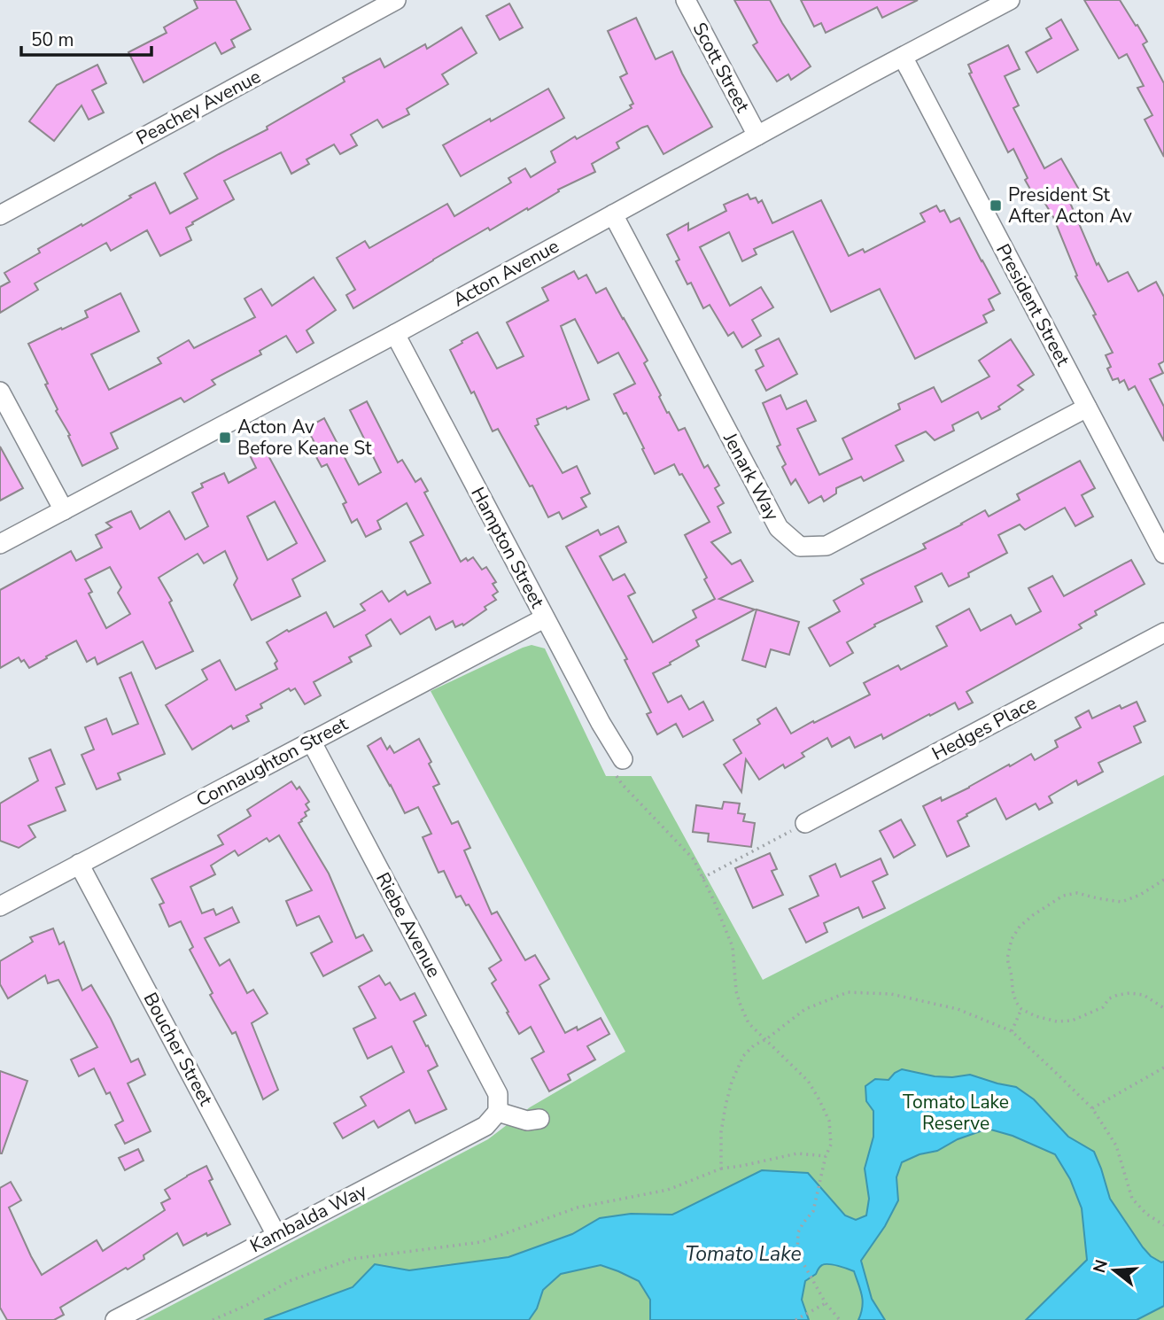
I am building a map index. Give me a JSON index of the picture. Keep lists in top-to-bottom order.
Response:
{
  "streets": {
    "street": [
      "Scott Street",
      "Peachey Avenue",
      "Acton Avenue",
      "President Street",
      "Jenark Way",
      "Hampton Street",
      "Hedges Place",
      "Connaughton Street",
      "Riebe Avenue",
      "Boucher Street",
      "Kambalda Way"
    ]
  },
  "crossings": [
    ["Scott Street", "Acton Avenue"],
    ["Acton Avenue", "President Street"],
    ["Acton Avenue", "Jenark Way"],
    ["Acton Avenue", "Hampton Street"],
    ["President Street", "Jenark Way"],
    ["Hampton Street", "Connaughton Street"],
    ["Connaughton Street", "Riebe Avenue"],
    ["Connaughton Street", "Boucher Street"],
    ["Riebe Avenue", "Kambalda Way"],
    ["Boucher Street", "Kambalda Way"]
  ],
  "water": ["Tomato Lake"],
  "parks": ["Tomato Lake Reserve"],
  "places": {
    "transit": ["President St After Acton Av", "Acton Av Before Keane St"]
  },
  "scale_bar": "50 m",
  "north": "left"
}
